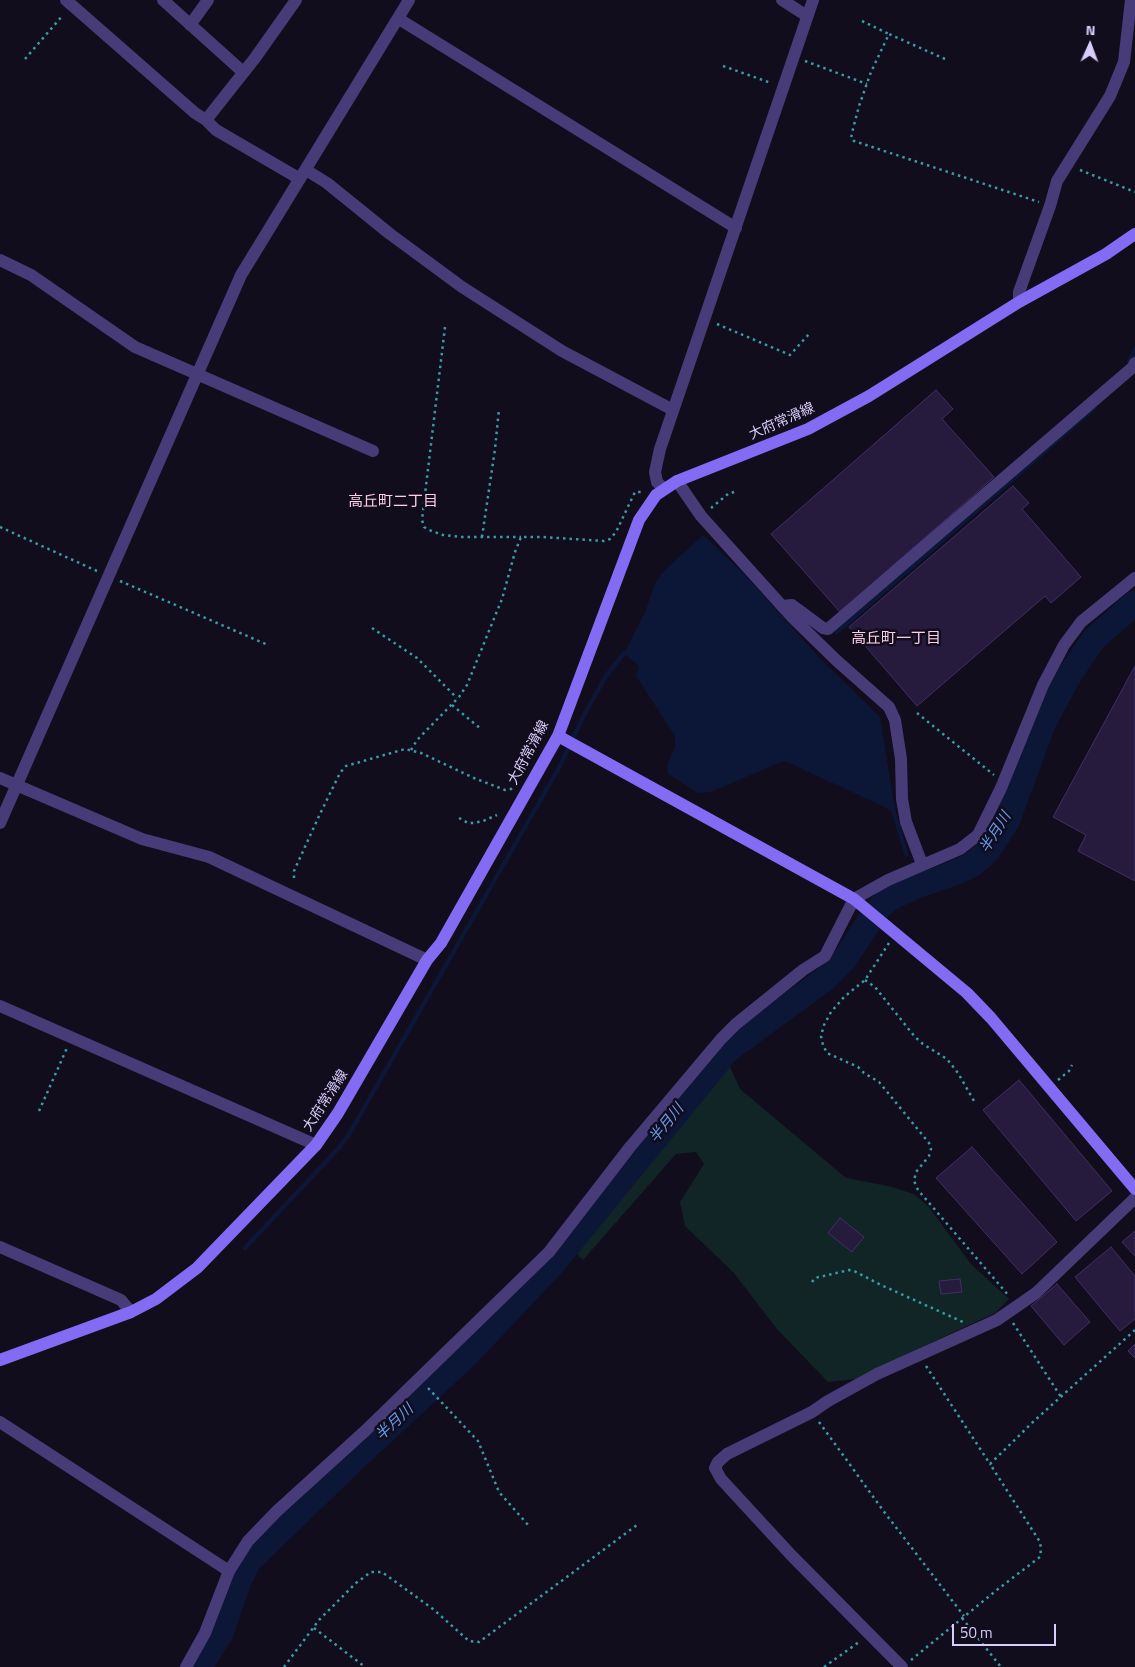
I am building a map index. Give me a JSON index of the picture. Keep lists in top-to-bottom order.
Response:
{
  "streets": {
    "main road": ["大府常滑線"]
  },
  "districts": ["高丘町二丁目", "高丘町一丁目"],
  "water": ["半月川"],
  "scale_bar": "50 m",
  "north": "top"
}
